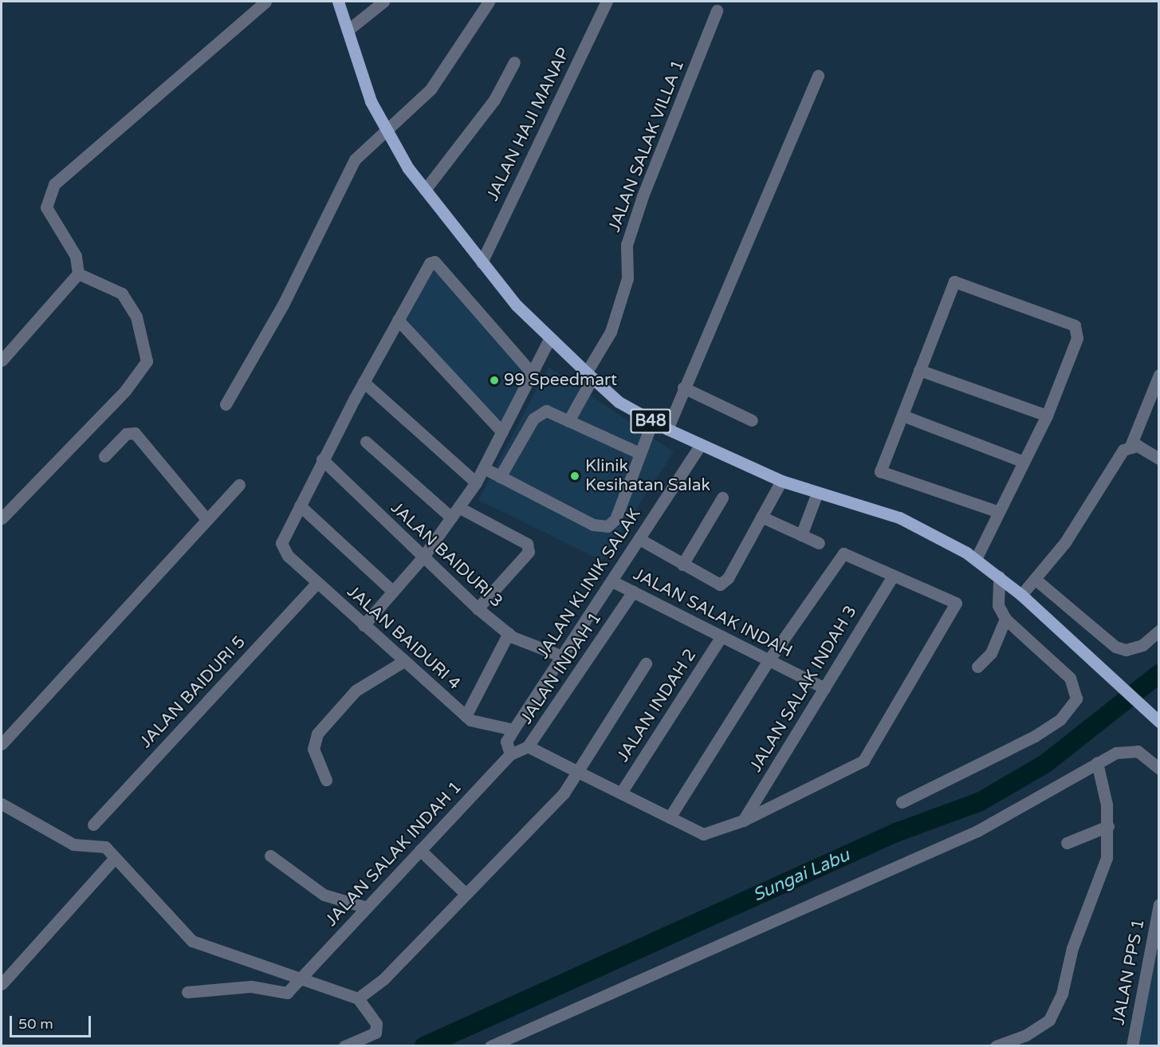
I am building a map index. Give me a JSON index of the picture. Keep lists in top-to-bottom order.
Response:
{
  "streets": {
    "main road": ["B48"],
    "street": [
      "JALAN HAJI MANAP",
      "JALAN SALAK VILLA 1",
      "JALAN BAIDURI 3",
      "JALAN KLINIK SALAK",
      "JALAN SALAK INDAH",
      "JALAN BAIDURI 4",
      "JALAN INDAH 1",
      "JALAN SALAK INDAH 3",
      "JALAN BAIDURI 5",
      "JALAN INDAH 2",
      "JALAN SALAK INDAH 1",
      "JALAN PPS 1"
    ]
  },
  "crossings": [
    ["JALAN HAJI MANAP", "B48"],
    ["JALAN SALAK VILLA 1", "B48"],
    ["B48", "JALAN KLINIK SALAK"],
    ["JALAN BAIDURI 3", "JALAN KLINIK SALAK"],
    ["JALAN KLINIK SALAK", "JALAN SALAK INDAH"],
    ["JALAN KLINIK SALAK", "JALAN BAIDURI 4"],
    ["JALAN KLINIK SALAK", "JALAN INDAH 1"],
    ["JALAN KLINIK SALAK", "JALAN SALAK INDAH 1"],
    ["JALAN SALAK INDAH", "JALAN INDAH 1"],
    ["JALAN SALAK INDAH", "JALAN SALAK INDAH 3"],
    ["JALAN SALAK INDAH", "JALAN INDAH 2"],
    ["JALAN BAIDURI 4", "JALAN BAIDURI 5"],
    ["JALAN INDAH 1", "JALAN SALAK INDAH 1"]
  ],
  "water": ["Sungai Labu"],
  "places": ["99 Speedmart", "Klinik Kesihatan Salak"],
  "scale_bar": "50 m"
}
